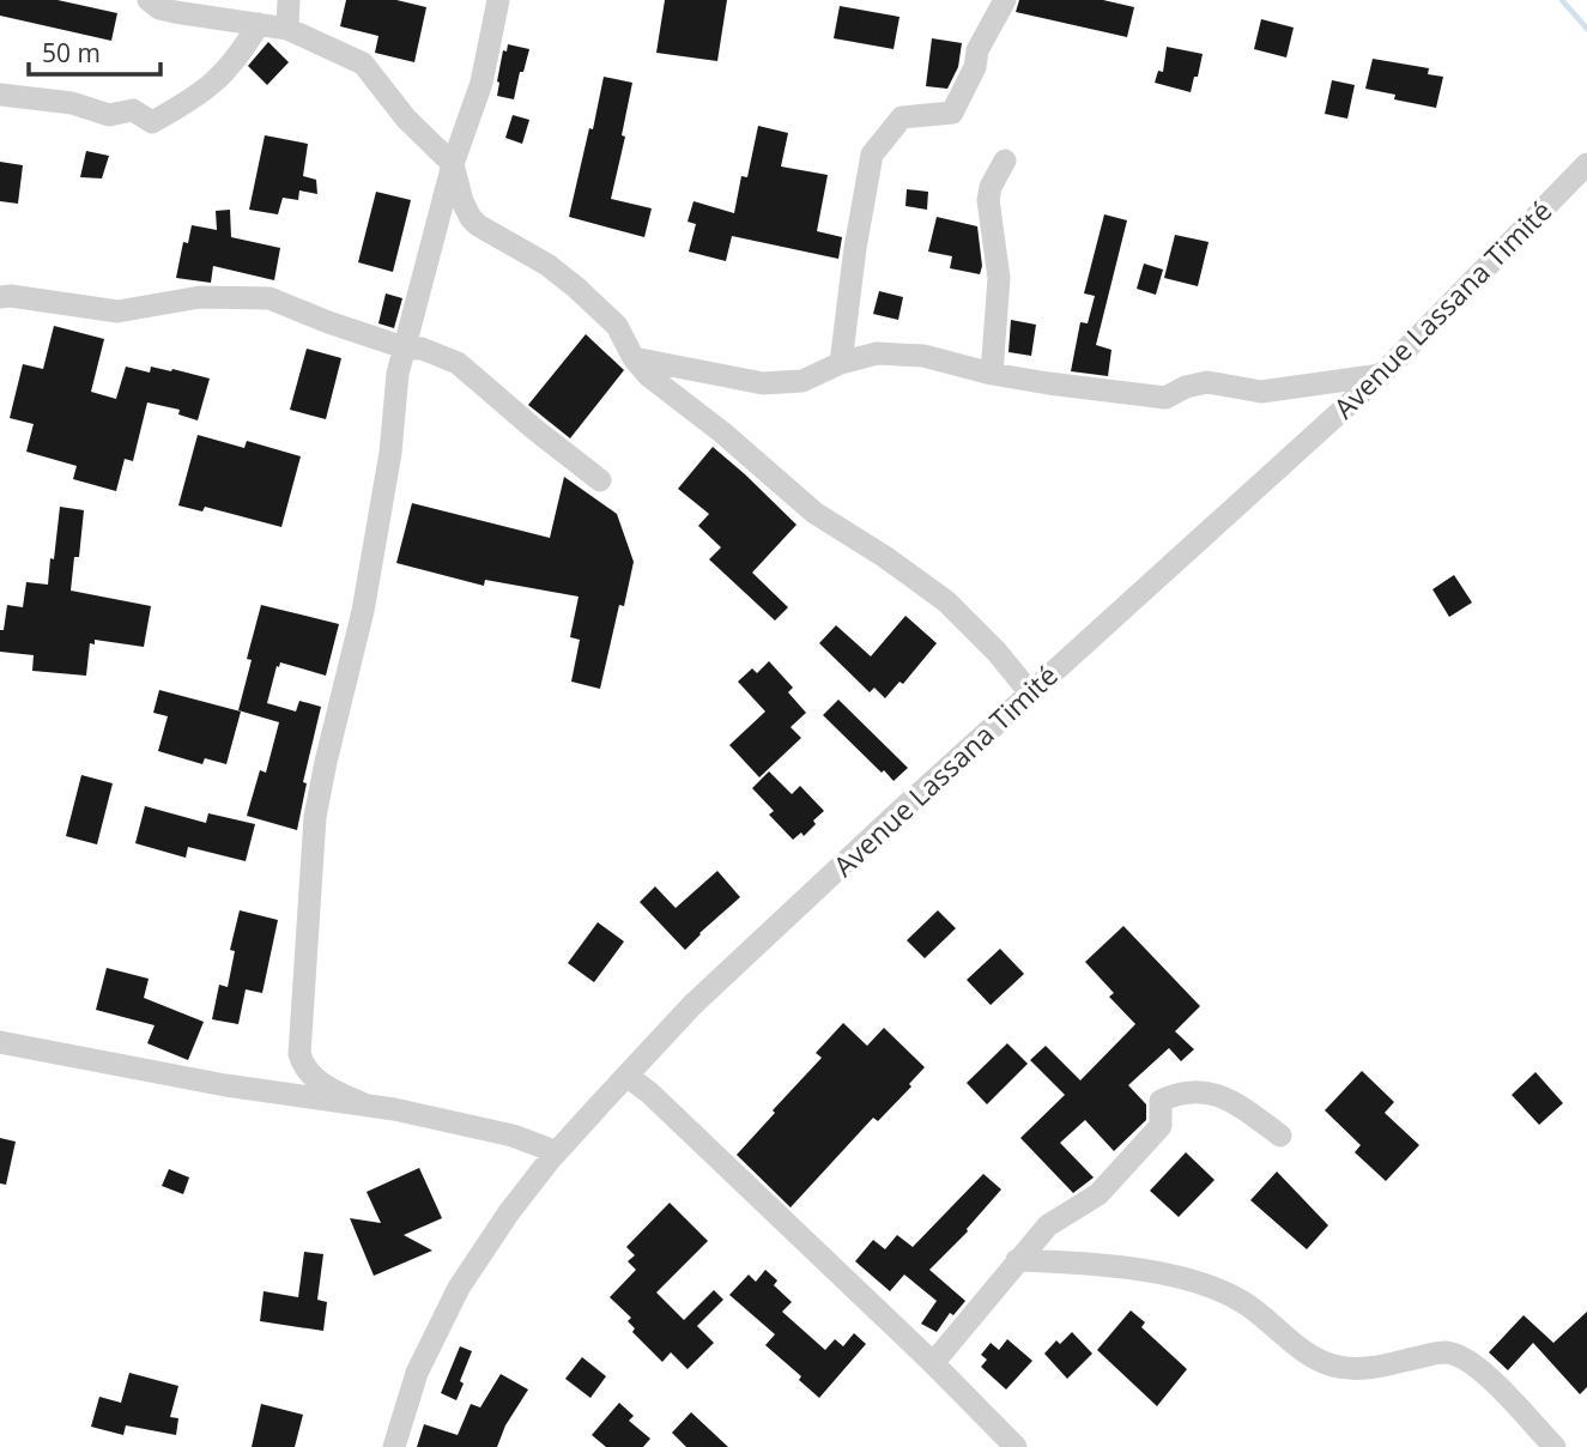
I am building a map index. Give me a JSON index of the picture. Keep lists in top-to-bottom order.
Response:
{
  "streets": {
    "street": ["Avenue Lassana Timité"]
  },
  "scale_bar": "50 m"
}
